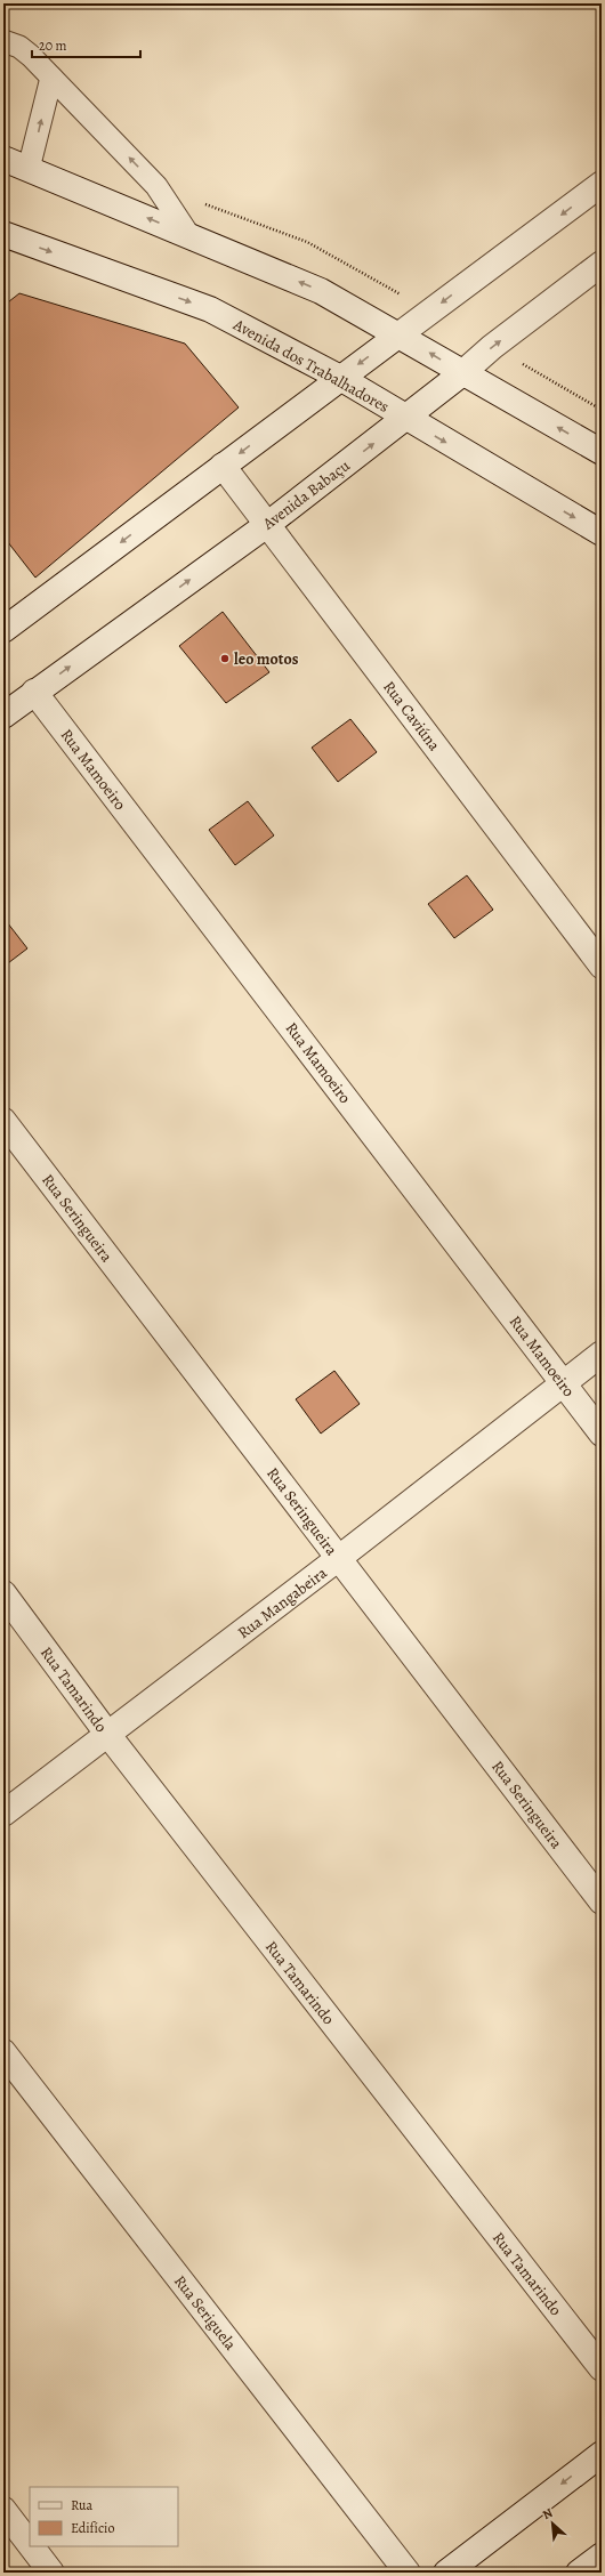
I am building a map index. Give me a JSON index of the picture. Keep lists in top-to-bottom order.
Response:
{
  "streets": {
    "street": [
      "Avenida dos Trabalhadores",
      "Avenida Babaçu",
      "Rua Caviúna",
      "Rua Mamoeiro",
      "Rua Seringueira",
      "Rua Mangabeira",
      "Rua Tamarindo",
      "Rua Seriguela"
    ]
  },
  "crossings": [
    ["Avenida dos Trabalhadores", "Avenida Babaçu"],
    ["Avenida Babaçu", "Rua Caviúna"],
    ["Avenida Babaçu", "Rua Mamoeiro"],
    ["Rua Mamoeiro", "Rua Mangabeira"],
    ["Rua Seringueira", "Rua Mangabeira"],
    ["Rua Mangabeira", "Rua Tamarindo"]
  ],
  "places": ["leo motos"],
  "legend": ["Rua", "Edifício"],
  "scale_bar": "20 m",
  "north": "top left"
}
